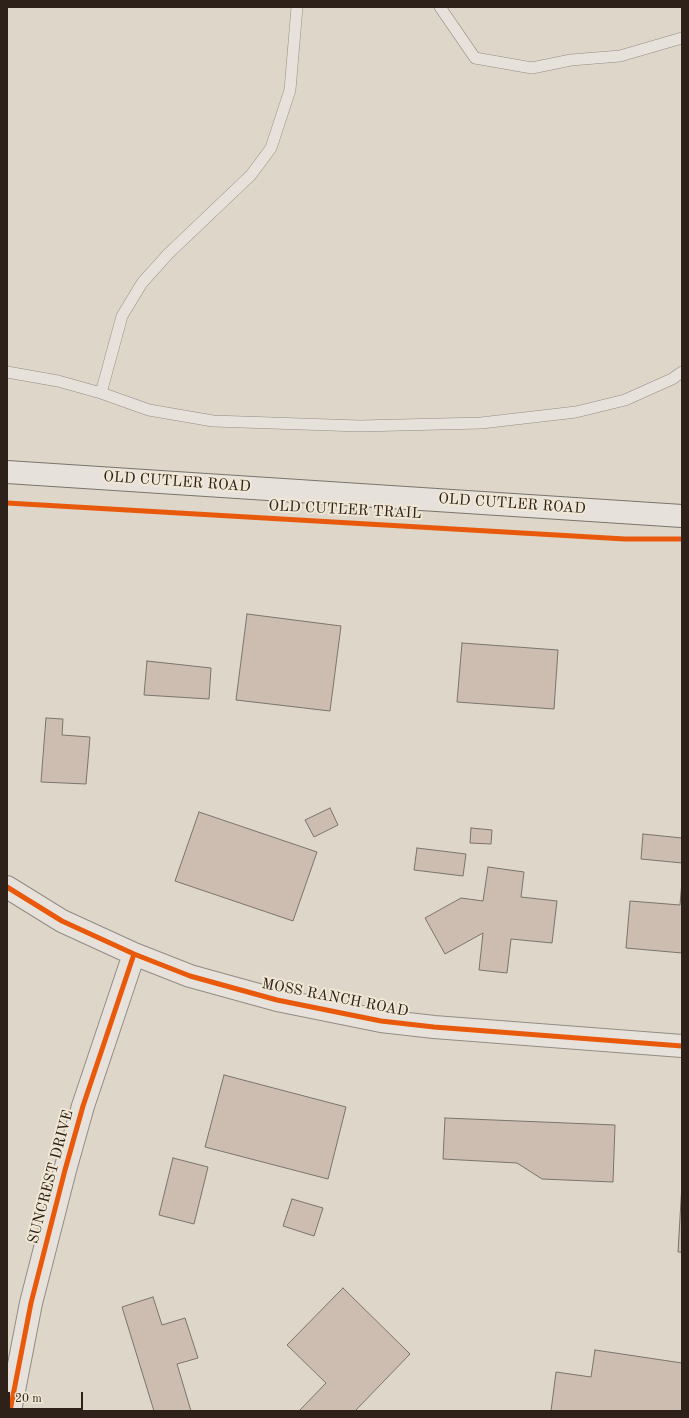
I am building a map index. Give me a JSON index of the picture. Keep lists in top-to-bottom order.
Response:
{
  "streets": {
    "street": ["OLD CUTLER ROAD", "MOSS RANCH ROAD", "SUNCREST DRIVE"],
    "cycle path": ["OLD CUTLER TRAIL"]
  },
  "crossings": [
    ["MOSS RANCH ROAD", "SUNCREST DRIVE"]
  ],
  "scale_bar": "20 m"
}
